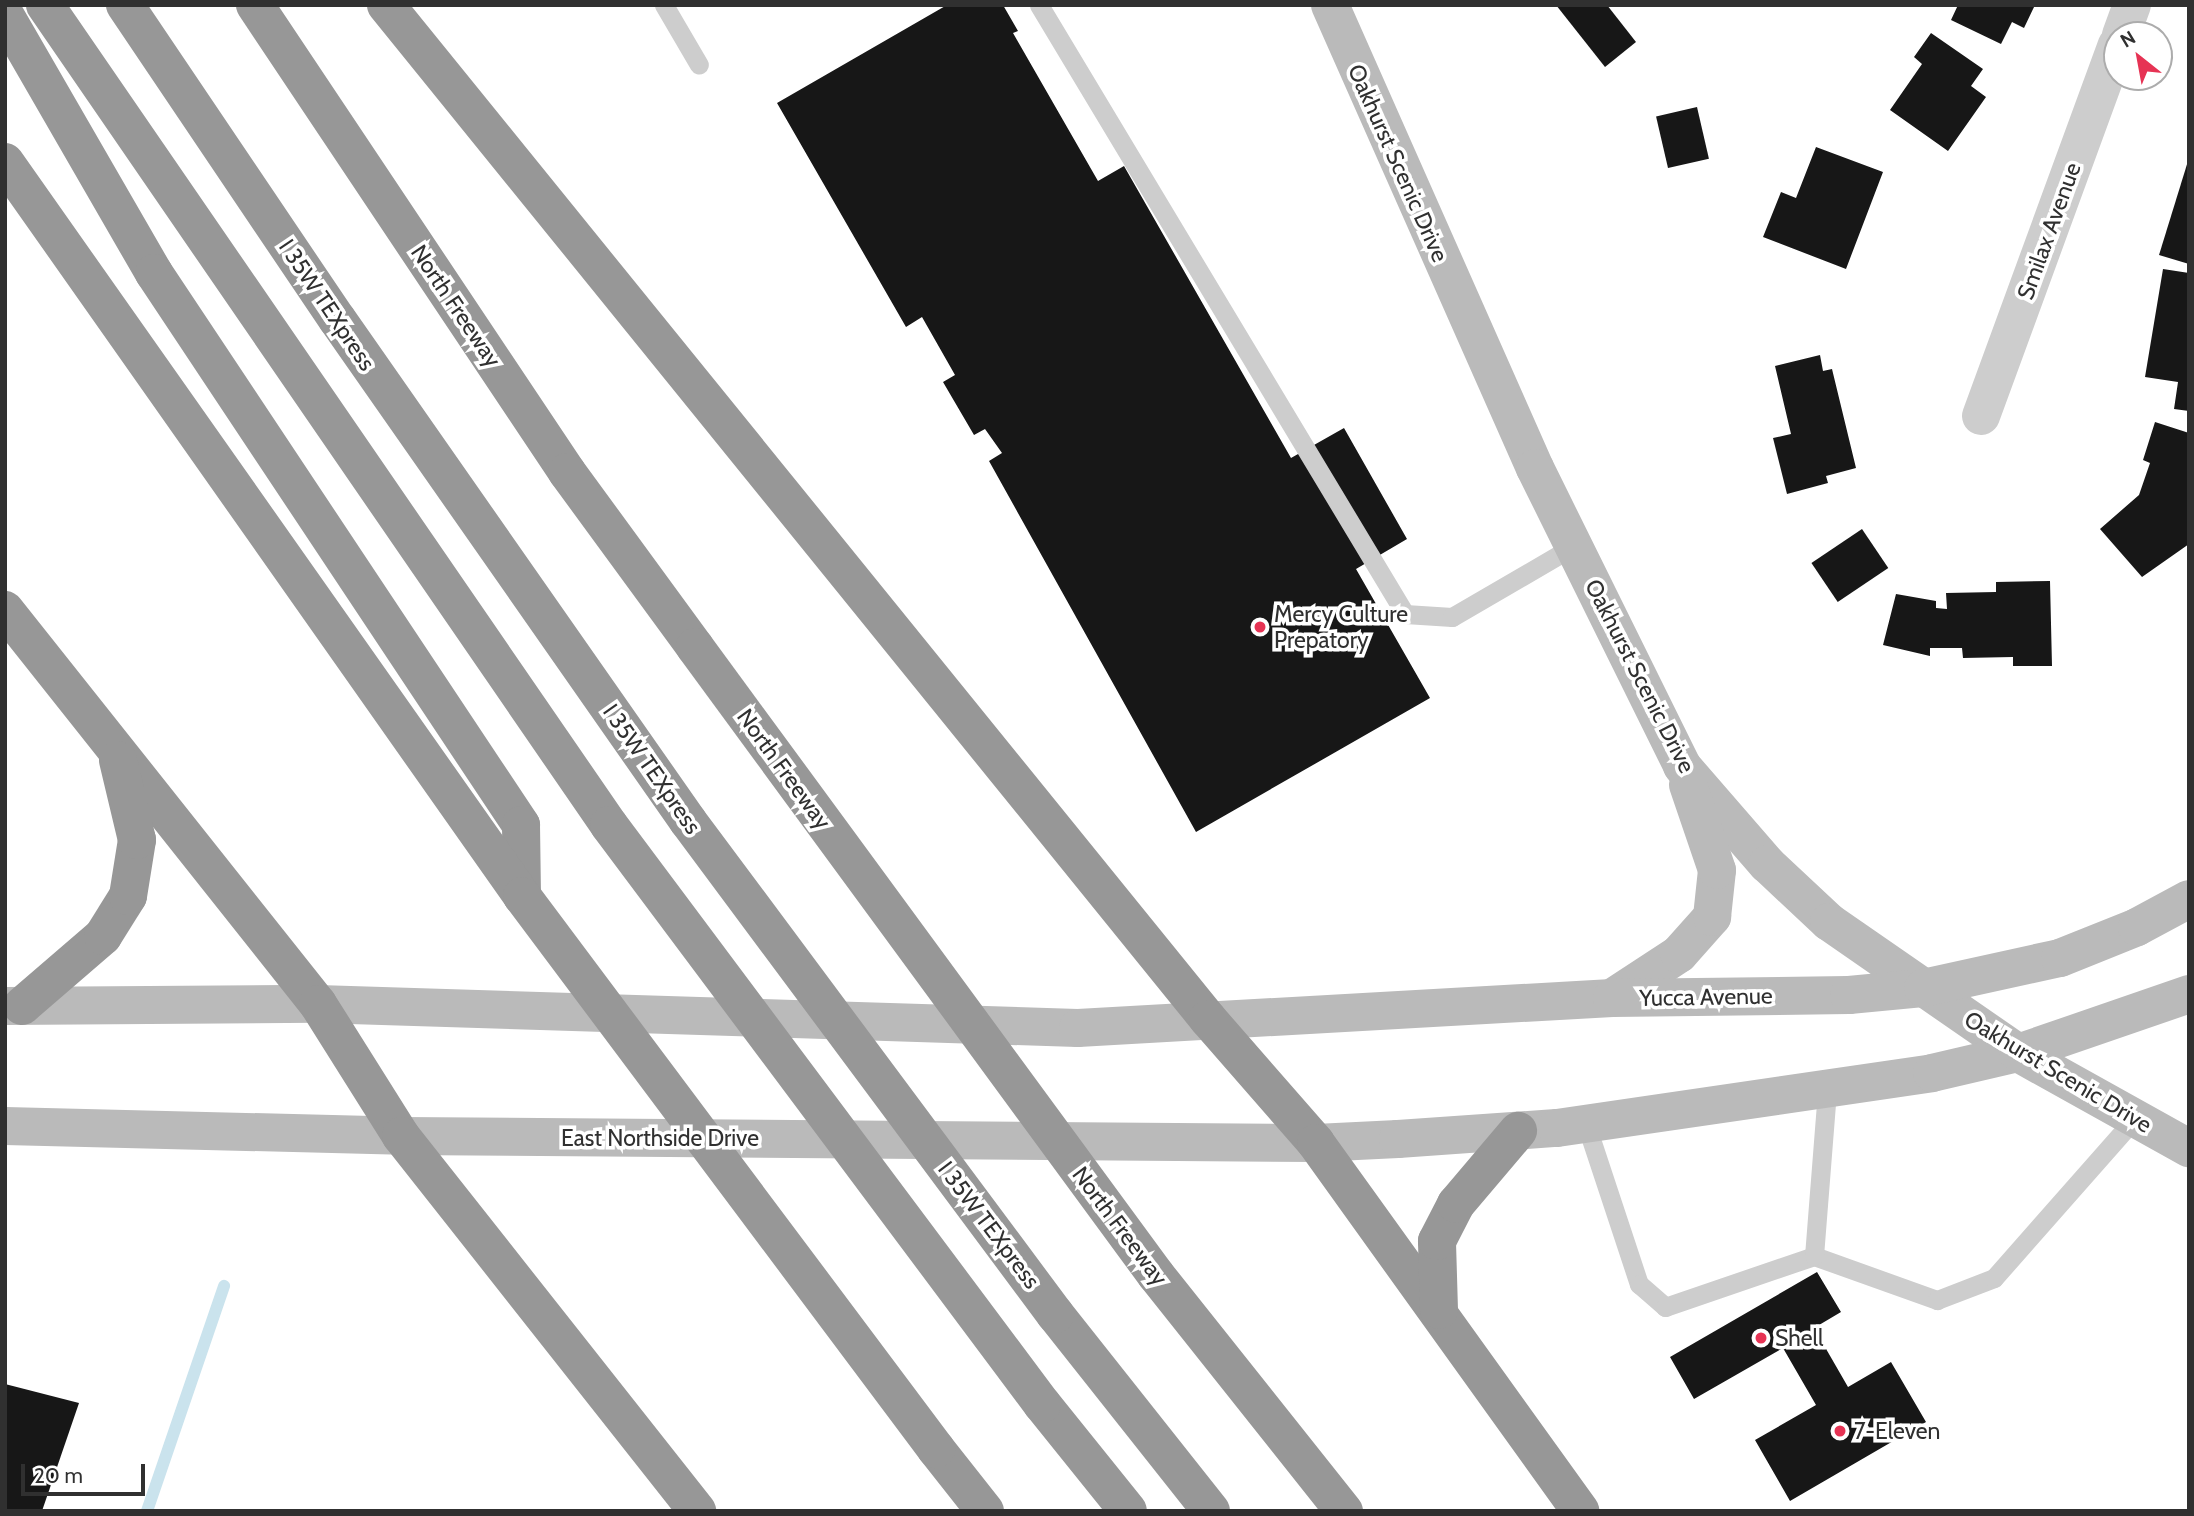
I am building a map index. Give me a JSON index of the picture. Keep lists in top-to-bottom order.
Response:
{
  "streets": {
    "highway": ["I 35W TEXpress", "North Freeway"],
    "street": [
      "Oakhurst Scenic Drive",
      "Smilax Avenue",
      "Yucca Avenue",
      "East Northside Drive"
    ]
  },
  "crossings": [
    ["Oakhurst Scenic Drive", "Yucca Avenue"]
  ],
  "places": ["Mercy Culture Prepatory", "Shell", "7-Eleven"],
  "scale_bar": "20 m",
  "north": "top left"
}
